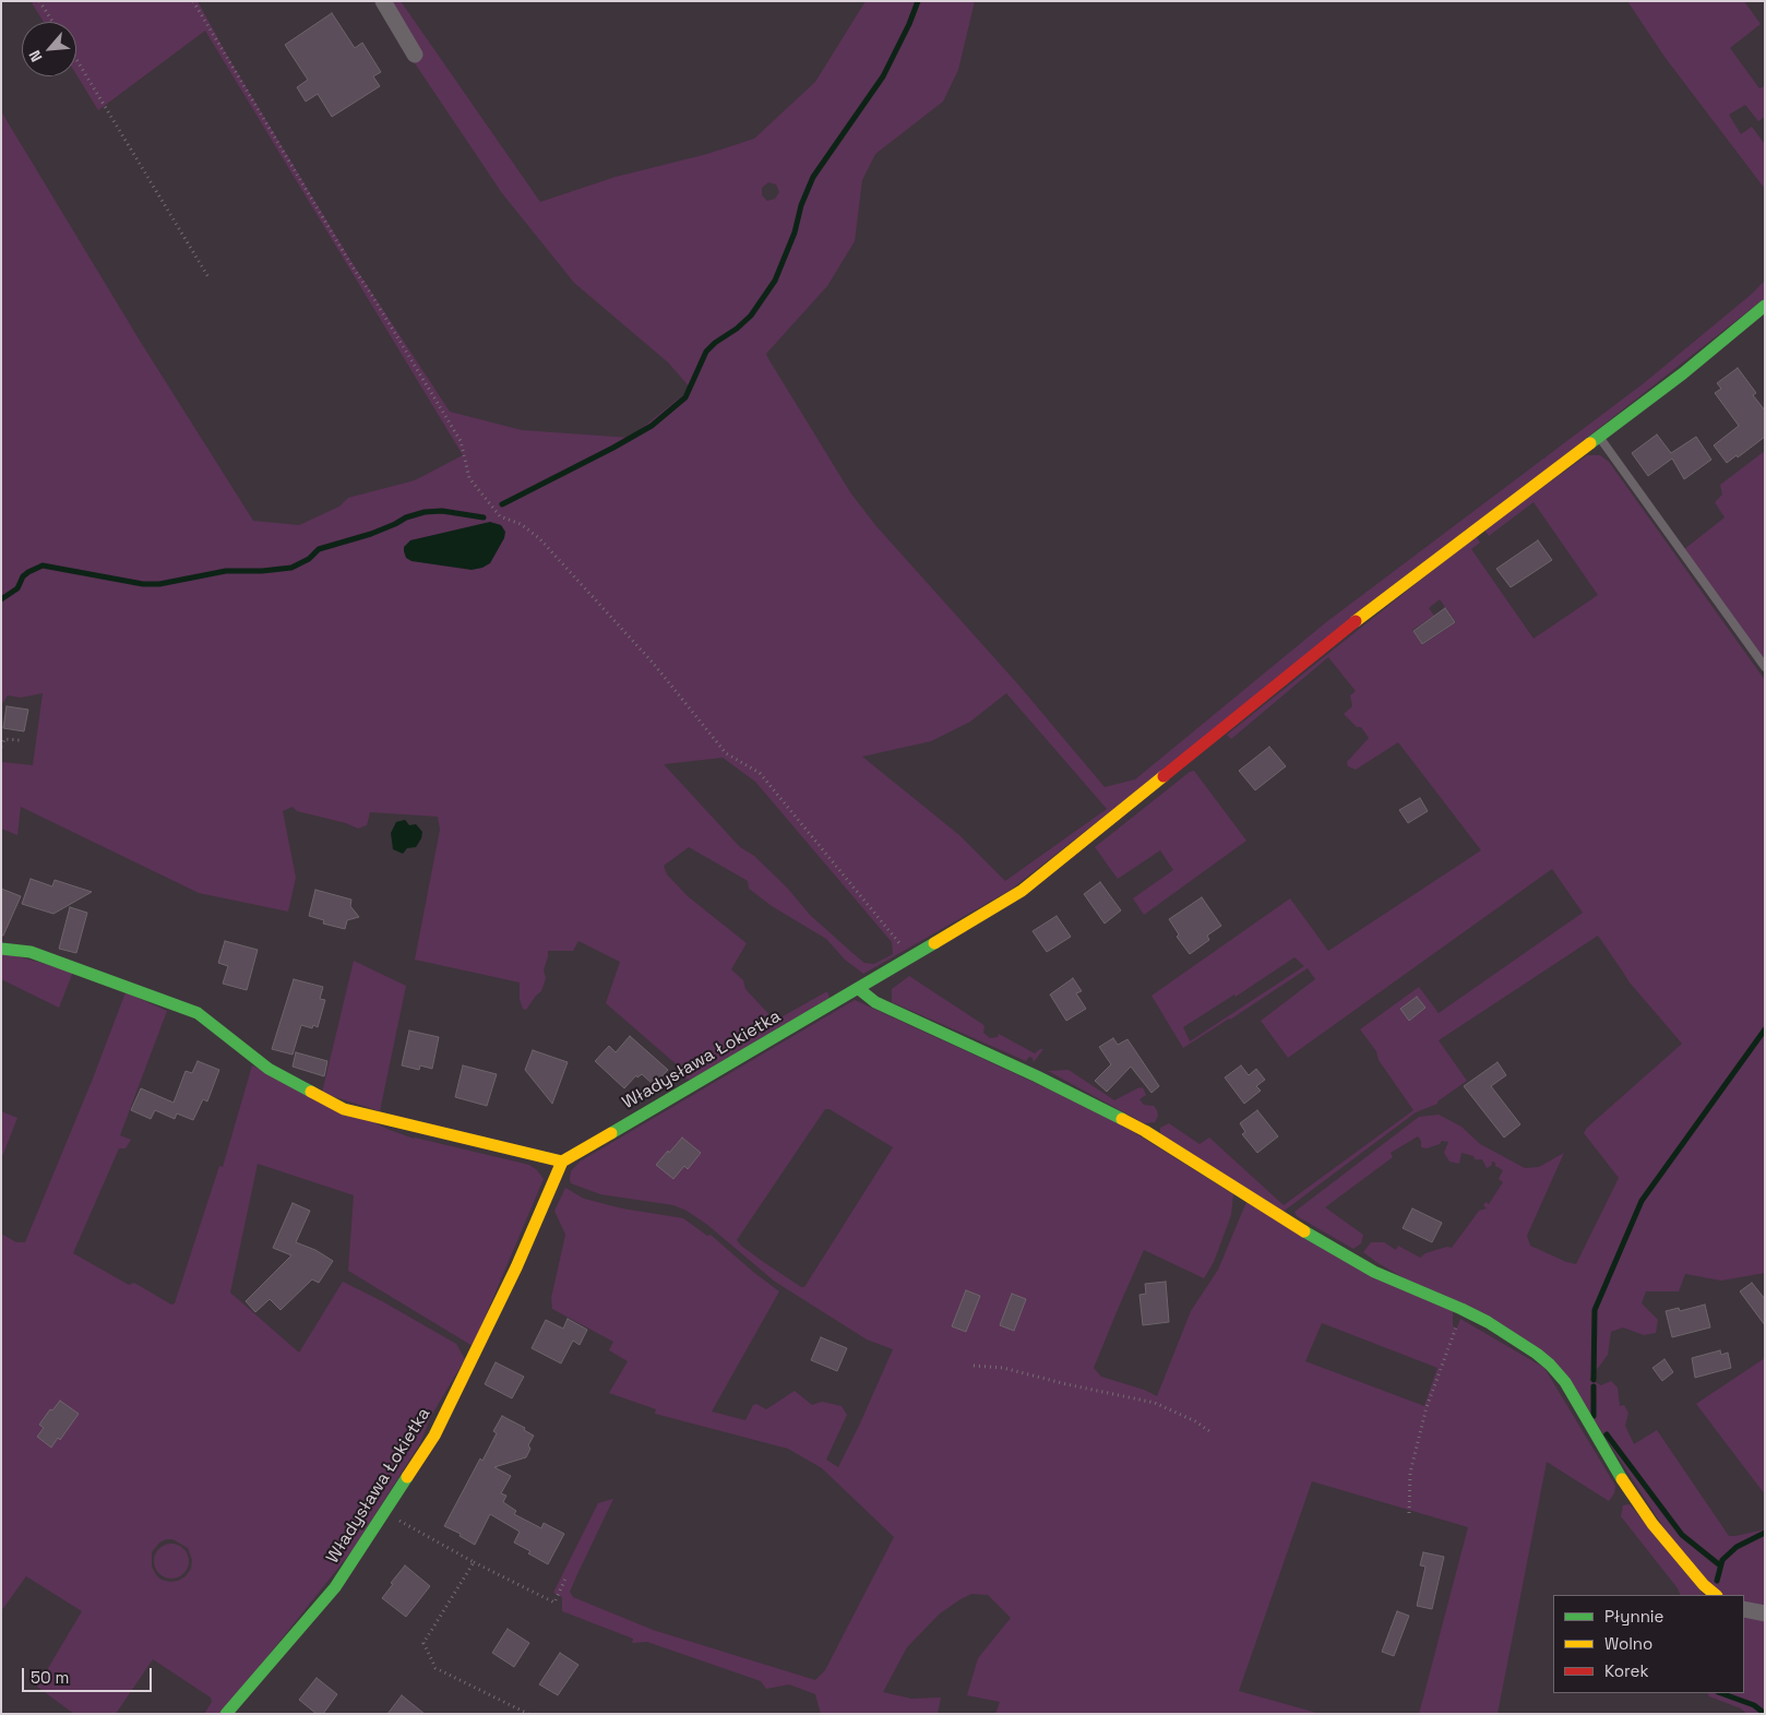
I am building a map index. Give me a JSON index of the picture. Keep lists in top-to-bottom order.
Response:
{
  "streets": {
    "street": ["Władysława Łokietka"]
  },
  "legend": ["Płynnie", "Wolno", "Korek"],
  "scale_bar": "50 m",
  "north": "bottom left"
}
